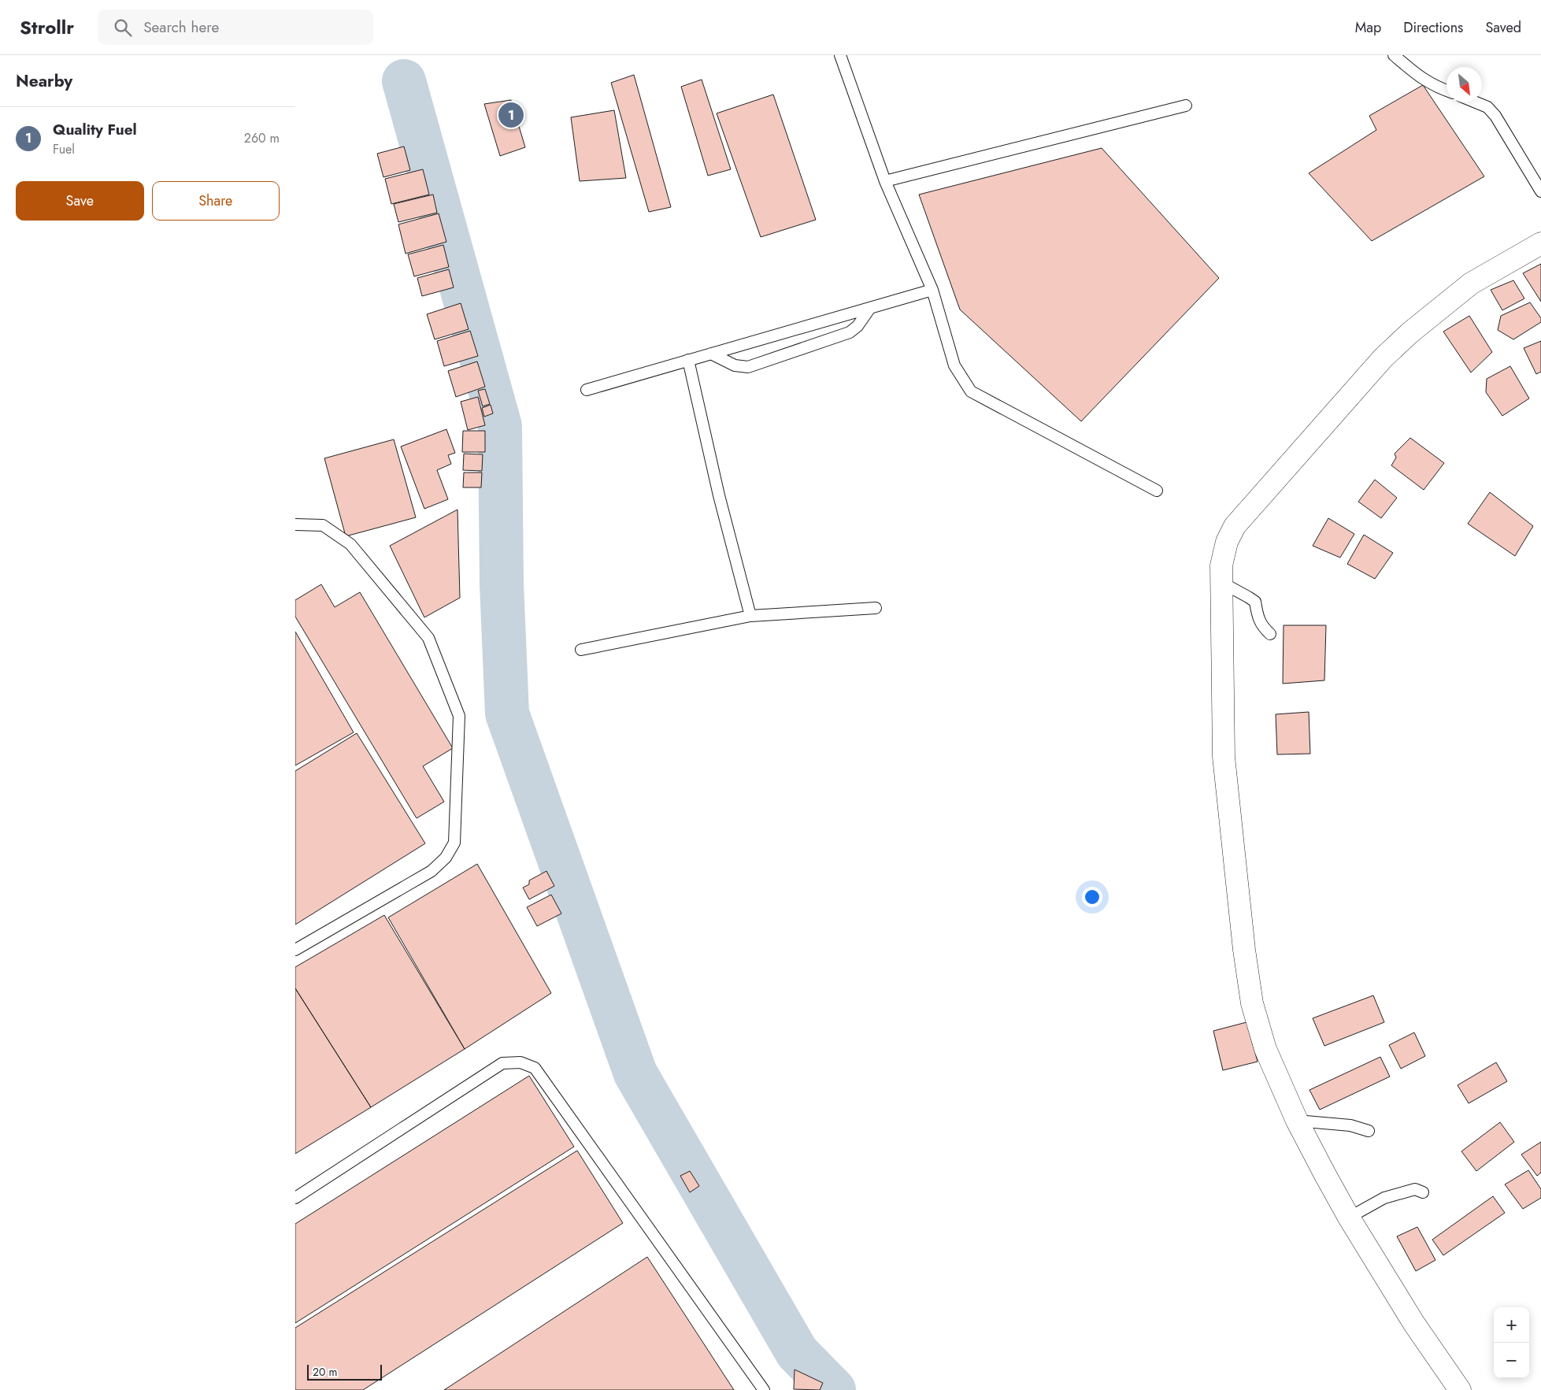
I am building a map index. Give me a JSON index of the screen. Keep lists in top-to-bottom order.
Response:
{
  "scale_bar": "20 m",
  "north": "bottom right",
  "page": {
    "header": "Strollr",
    "search": "Search here",
    "nav": ["Map", "Directions", "Saved"],
    "heading": "Nearby",
    "pins": "1",
    "list": [
      {
        "mark": "1",
        "name": "Quality Fuel",
        "note": "Fuel",
        "value": "260 m"
      }
    ],
    "buttons": ["Save", "Share"],
    "map_buttons": ["+", "−"],
    "scale": "20 m"
  }
}
